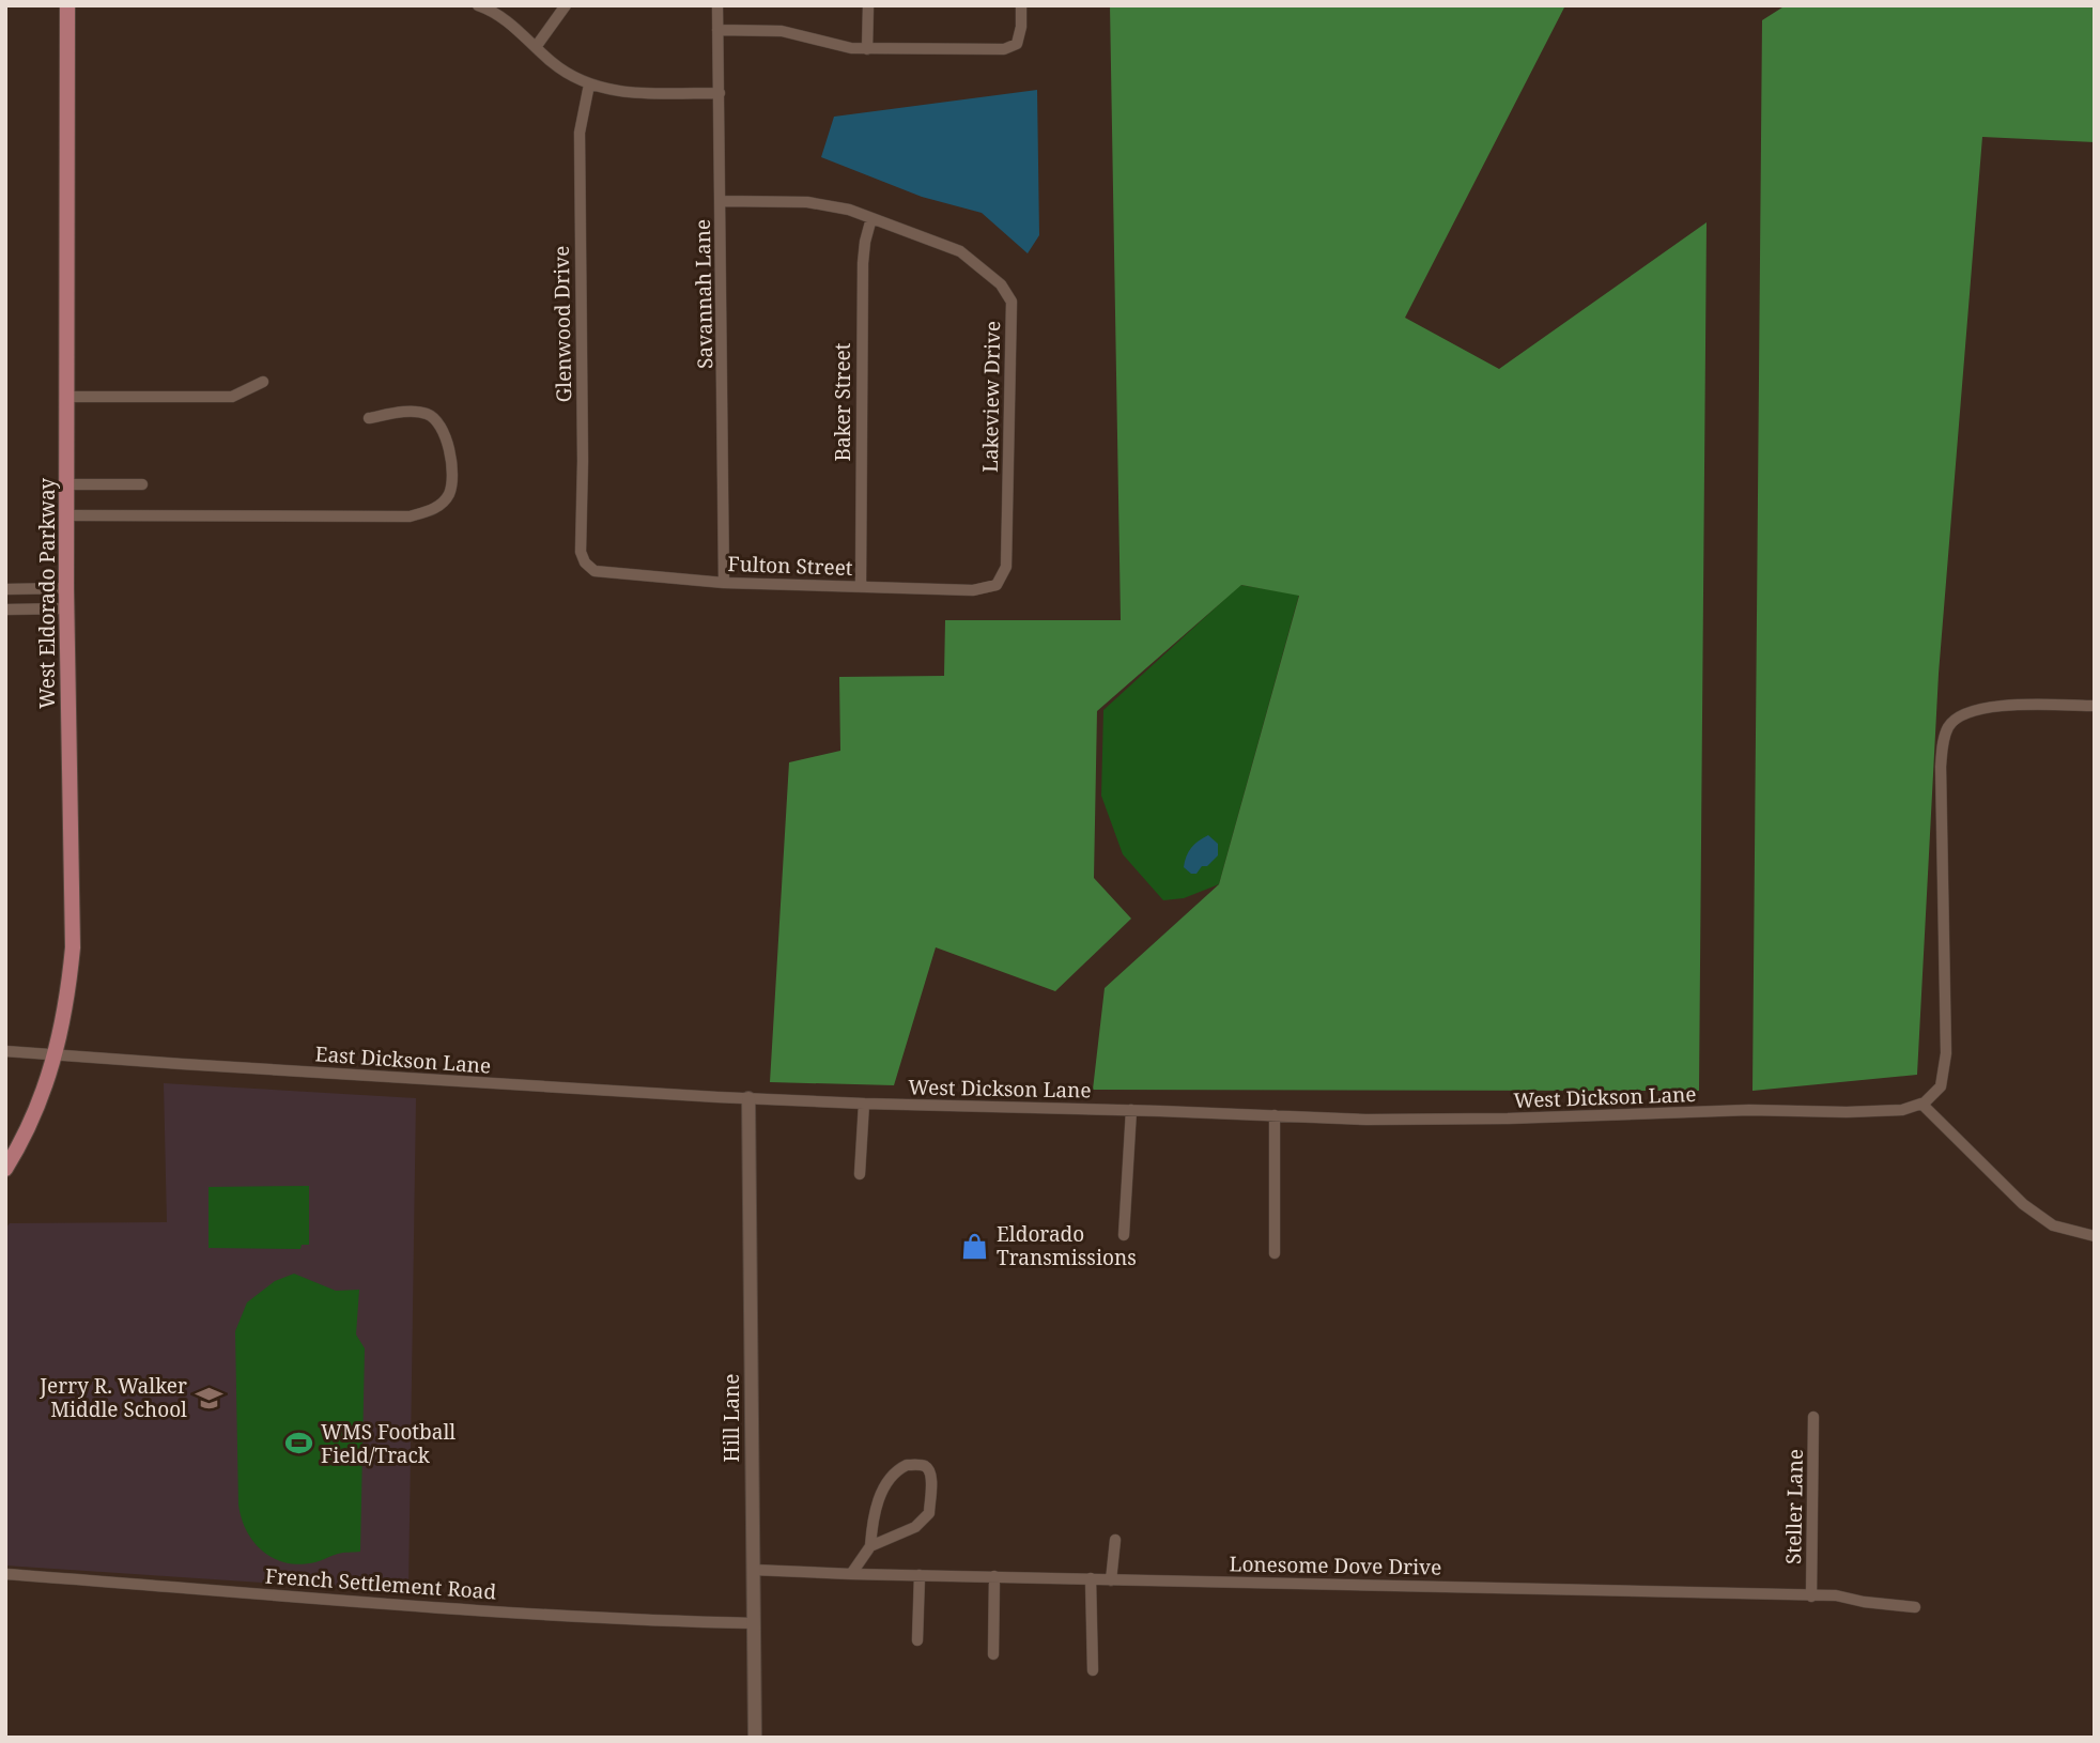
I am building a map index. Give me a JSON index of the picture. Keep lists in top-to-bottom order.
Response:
{
  "streets": {
    "main road": ["West Eldorado Parkway"],
    "street": [
      "Savannah Lane",
      "Glenwood Drive",
      "Lakeview Drive",
      "Baker Street",
      "Fulton Street",
      "East Dickson Lane",
      "West Dickson Lane",
      "Hill Lane",
      "Steller Lane",
      "Lonesome Dove Drive",
      "French Settlement Road"
    ]
  },
  "crossings": [
    ["Savannah Lane", "Lakeview Drive"],
    ["Savannah Lane", "Fulton Street"],
    ["Glenwood Drive", "Fulton Street"],
    ["Lakeview Drive", "Baker Street"],
    ["Lakeview Drive", "Fulton Street"],
    ["Baker Street", "Fulton Street"],
    ["West Eldorado Parkway", "East Dickson Lane"],
    ["East Dickson Lane", "West Dickson Lane"],
    ["East Dickson Lane", "Hill Lane"],
    ["West Dickson Lane", "Hill Lane"],
    ["Hill Lane", "Lonesome Dove Drive"],
    ["Hill Lane", "French Settlement Road"],
    ["Steller Lane", "Lonesome Dove Drive"]
  ],
  "places": {
    "shop": ["Eldorado Transmissions"],
    "school or university": ["Jerry R. Walker Middle School"],
    "sports": ["WMS Football Field/Track"]
  }
}
